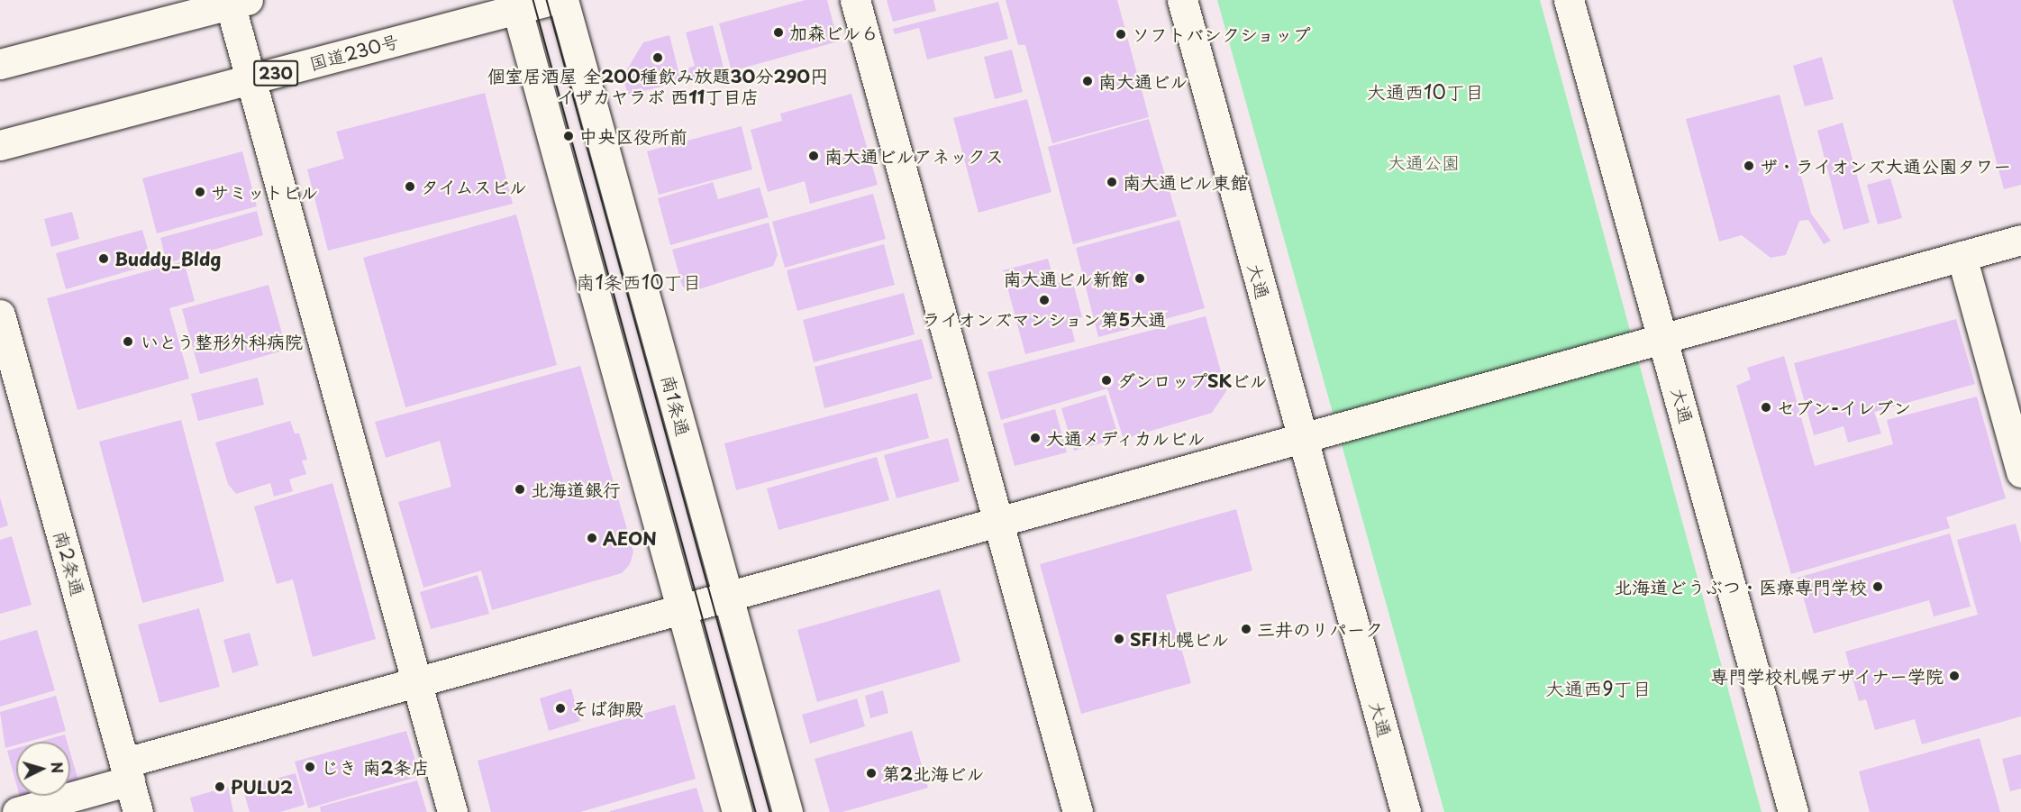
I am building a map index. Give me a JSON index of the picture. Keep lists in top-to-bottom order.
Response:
{
  "streets": {
    "main road": [
      "国道230号",
      "230",
      "大通",
      "南1条通",
      "南2条通"
    ]
  },
  "districts": ["大通西10丁目", "南1条西10丁目", "大通西9丁目"],
  "parks": ["大通公園"],
  "places": [
    "加森ビル６",
    "ソフトバンクショップ",
    "個室居酒屋 全200種飲み放題30分290円 イザカヤラボ 西11丁目店",
    "南大通ビル",
    "中央区役所前",
    "南大通ビルアネックス",
    "ザ・ライオンズ大通公園タワー",
    "南大通ビル東館",
    "タイムスビル",
    "サミットビル",
    "Buddy_Bldg",
    "南大通ビル新館",
    "ライオンズマンション第5大通",
    "いとう整形外科病院",
    "ダンロップSKビル",
    "セブン-イレブン",
    "大通メディカルビル",
    "北海道銀行",
    "AEON",
    "北海道どうぶつ・医療専門学校",
    "三井のリパーク",
    "SFI札幌ビル",
    "専門学校札幌デザイナー学院",
    "そば御殿",
    "じき 南2条店",
    "第2北海ビル",
    "PULU2"
  ],
  "north": "right"
}
